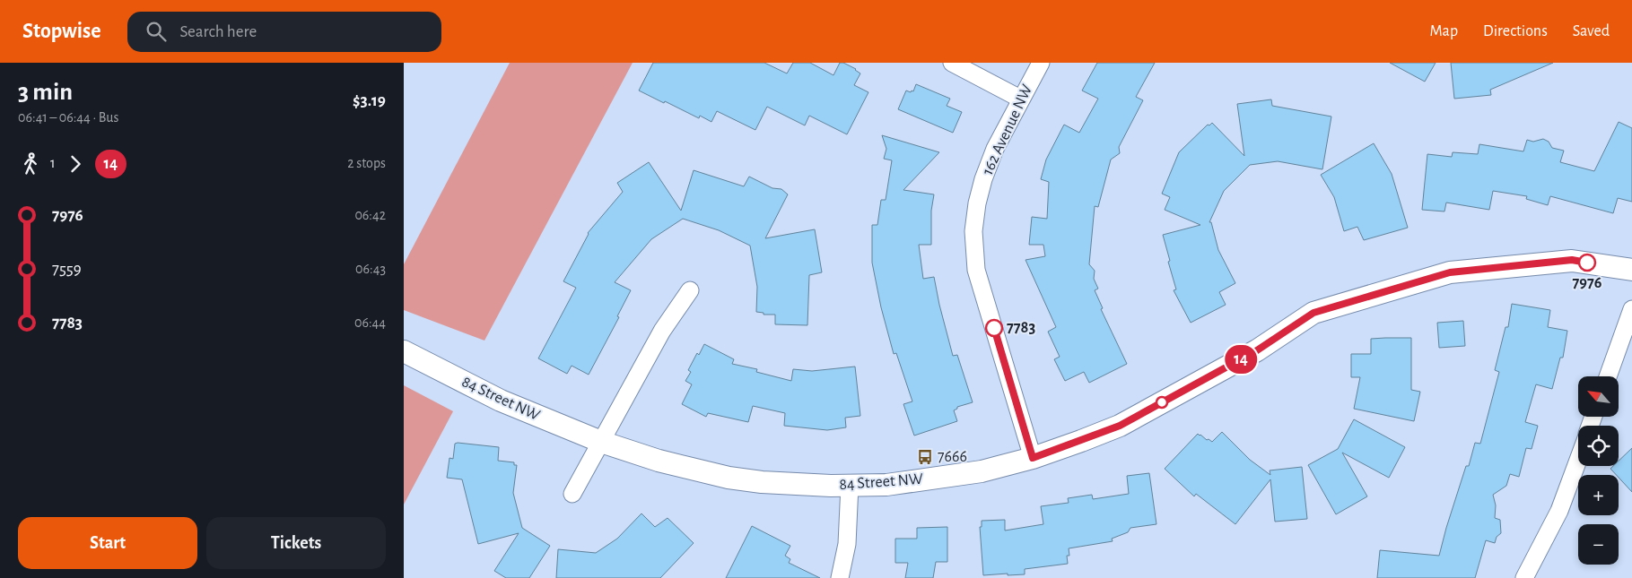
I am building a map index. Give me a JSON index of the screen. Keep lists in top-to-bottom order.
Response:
{
  "streets": {
    "street": ["162 Avenue NW", "84 Street NW"]
  },
  "crossings": [
    ["162 Avenue NW", "84 Street NW"]
  ],
  "places": {
    "other": ["7976", "7783"],
    "bus stop": ["7666"]
  },
  "lines": ["bus line 14"],
  "north": "top left",
  "page": {
    "header": "Stopwise",
    "search": "Search here",
    "nav": ["Map", "Directions", "Saved"],
    "heading": ["3 min", "06:41 – 06:44 · Bus", "$3.19"],
    "on_map": "14",
    "legs": ["1", "14", "2 stops"],
    "list": [
      {
        "name": "7976",
        "value": "06:42"
      },
      {
        "name": "7559",
        "value": "06:43"
      },
      {
        "name": "7783",
        "value": "06:44"
      }
    ],
    "map_buttons": ["+", "−"],
    "buttons": ["Start", "Tickets"]
  }
}
